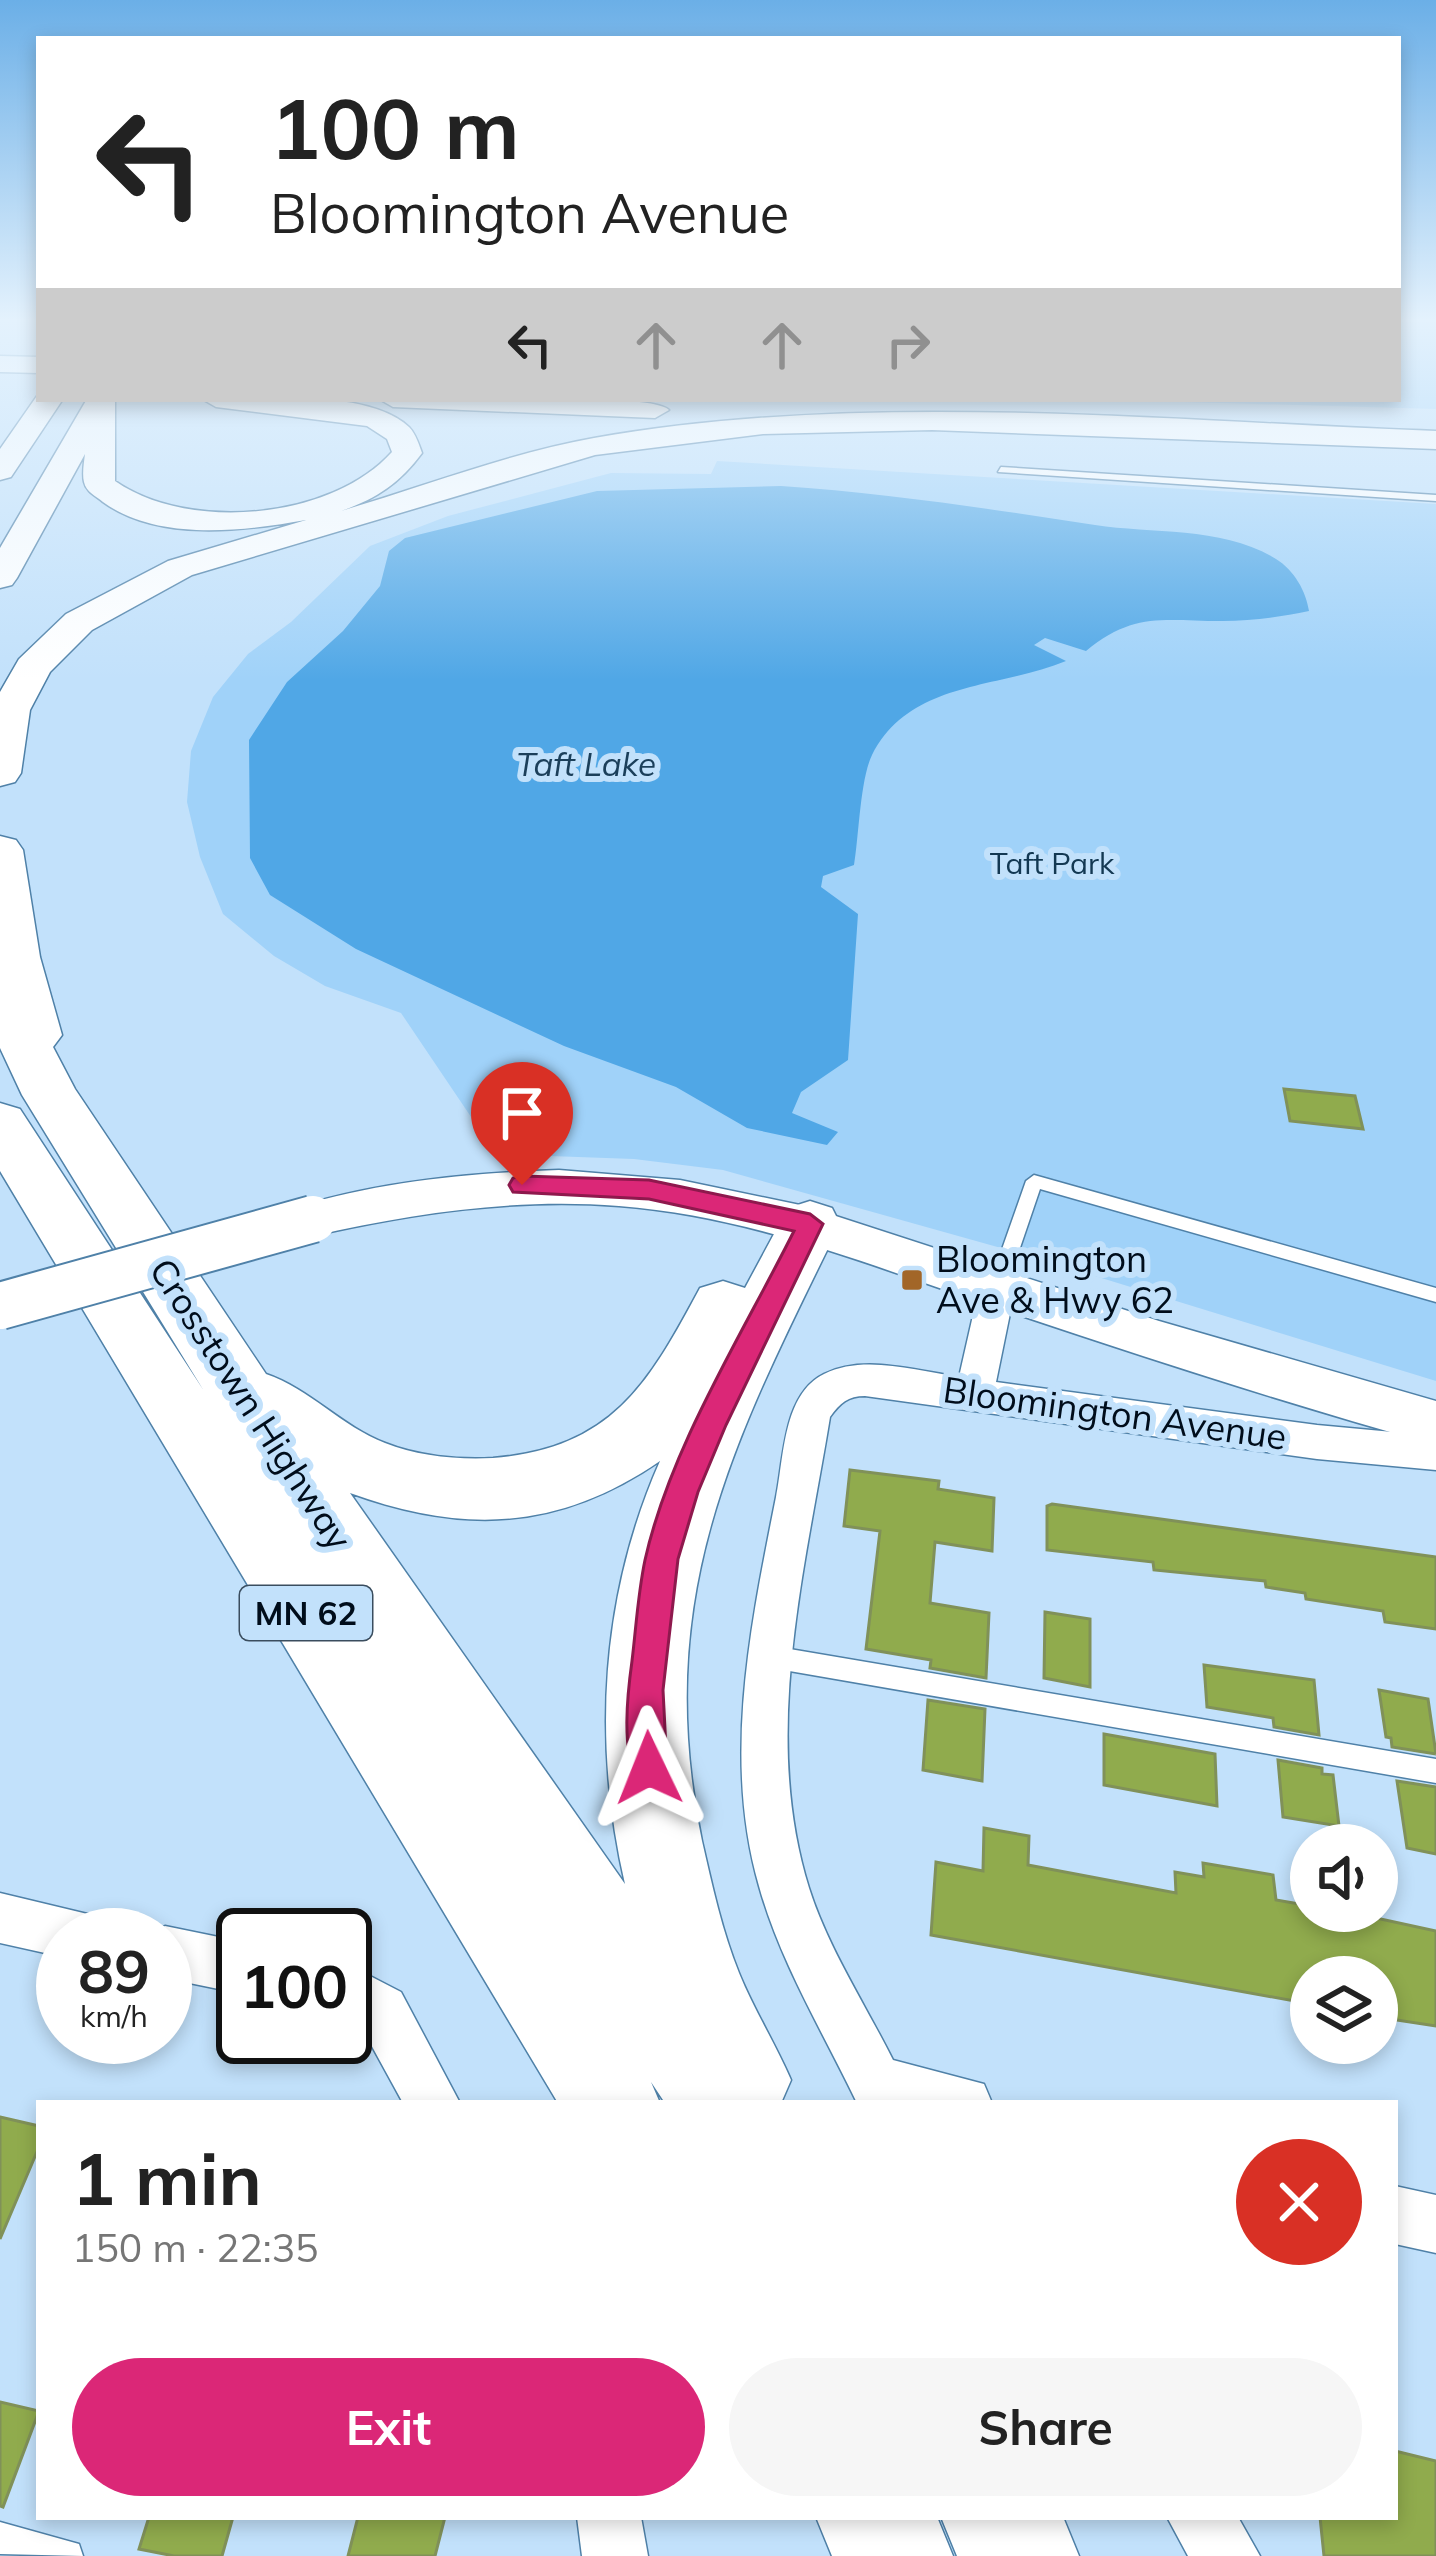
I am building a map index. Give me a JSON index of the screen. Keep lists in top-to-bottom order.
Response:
{
  "streets": {
    "highway": ["Crosstown Highway", "MN 62"],
    "street": ["Bloomington Avenue"]
  },
  "water": ["Taft Lake"],
  "parks": ["Taft Park"],
  "places": {
    "transit": ["Bloomington Ave & Hwy 62"]
  },
  "page": {
    "turn": ["100 m", "Bloomington Avenue"],
    "speed": "89 km/h",
    "limit": "100",
    "heading": ["1 min", "150 m · 22:35"],
    "buttons": ["Exit", "Share"]
  }
}
